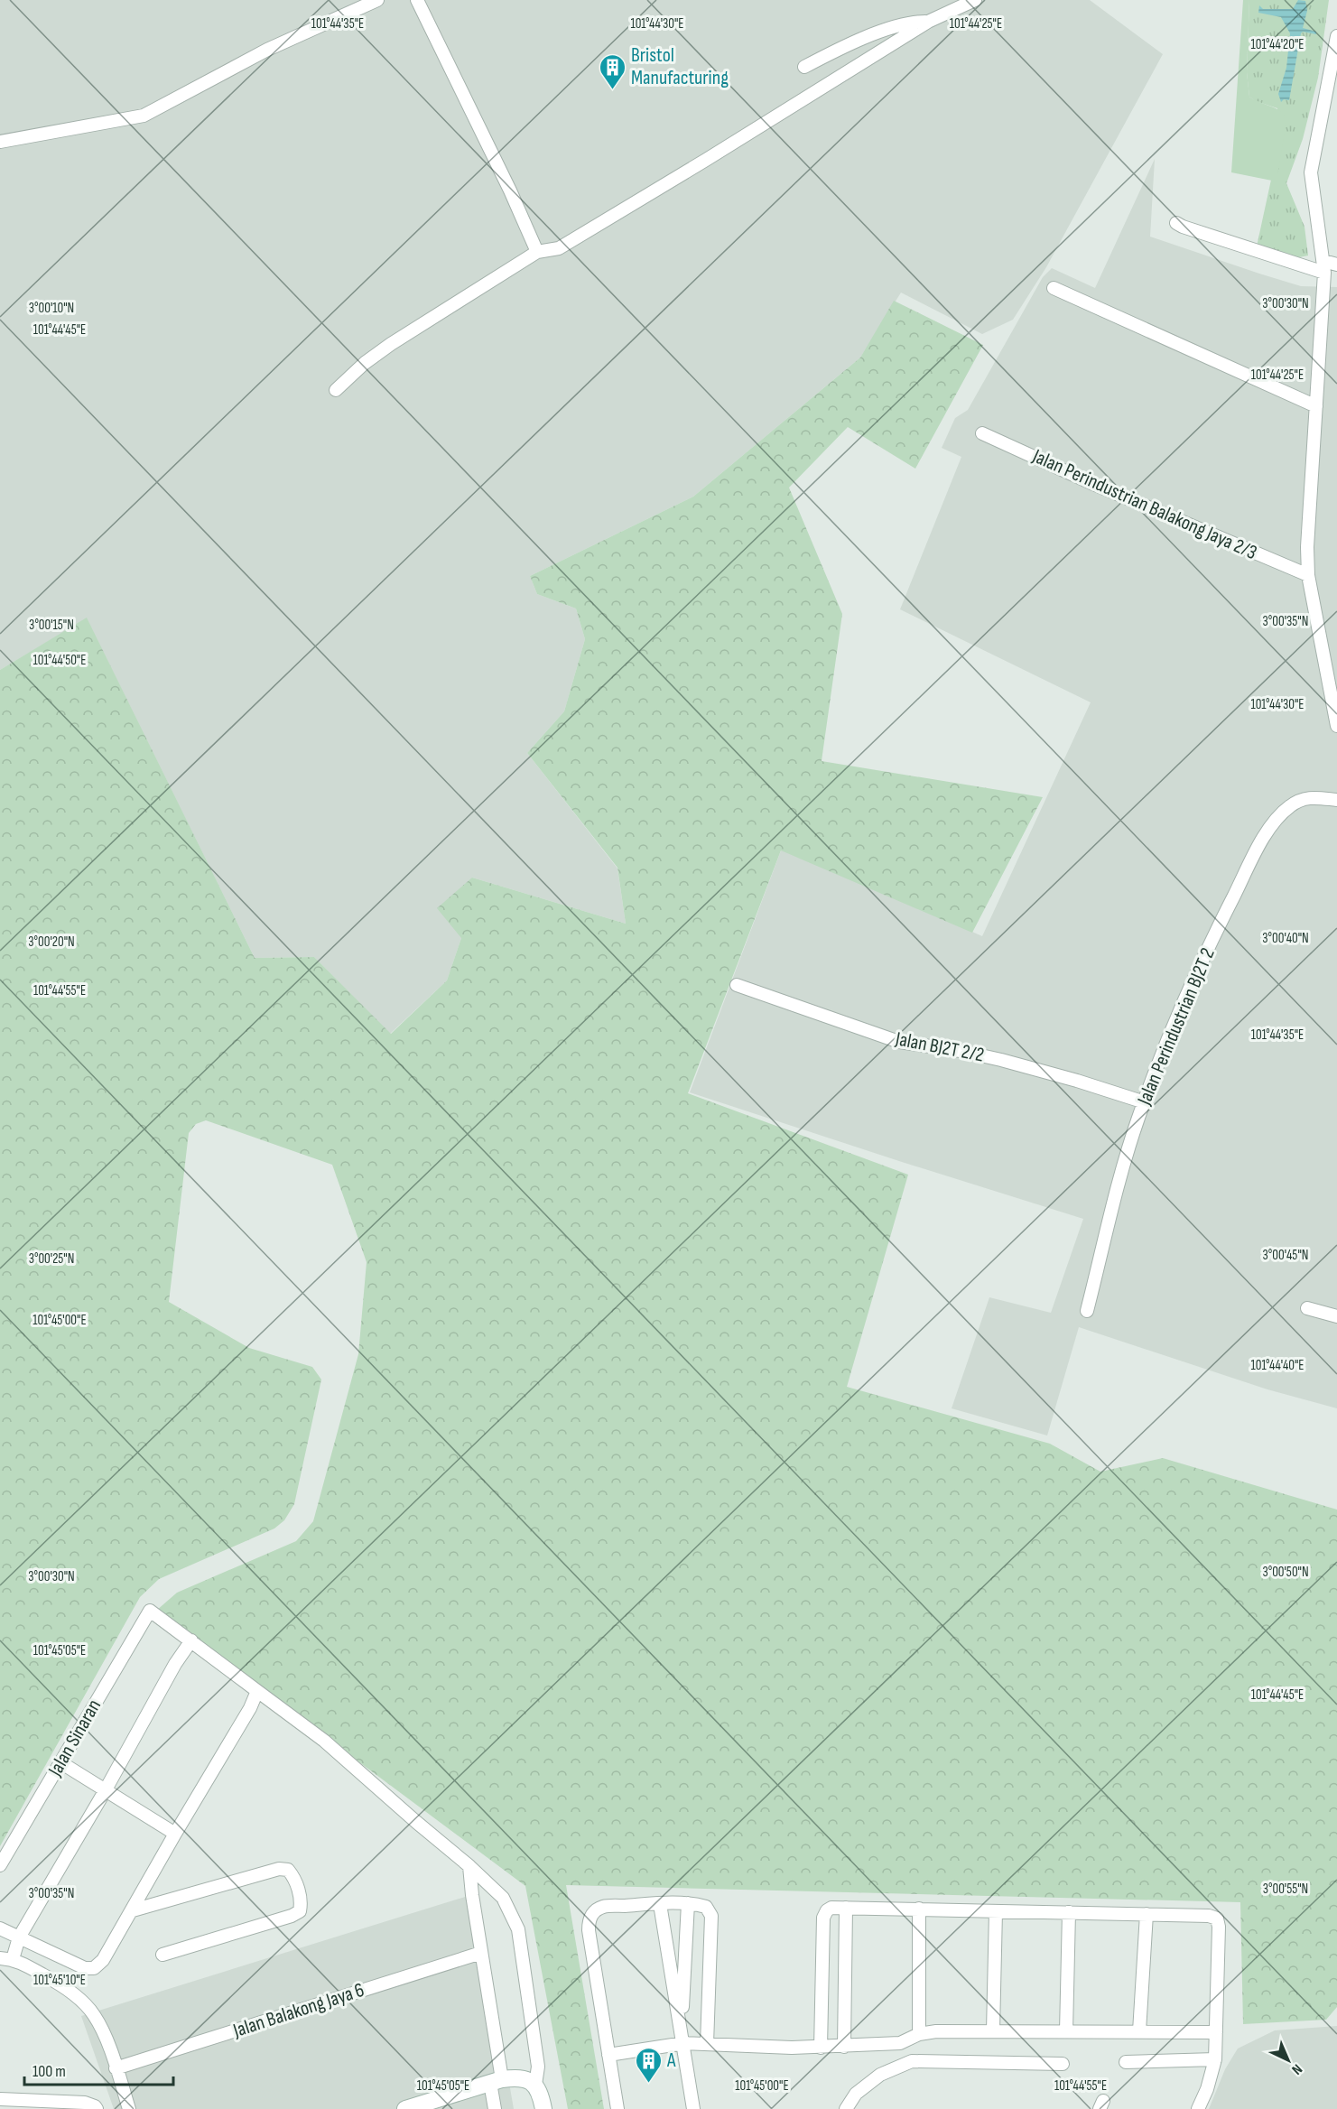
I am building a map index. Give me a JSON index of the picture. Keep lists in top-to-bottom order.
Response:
{
  "streets": {
    "street": [
      "Jalan Perindustrian Balakong Jaya 2/3",
      "Jalan Perindustrian BJ2T 2",
      "Jalan BJ2T 2/2",
      "Jalan Sinaran",
      "Jalan Balakong Jaya 6"
    ]
  },
  "crossings": [
    ["Jalan Perindustrian BJ2T 2", "Jalan BJ2T 2/2"]
  ],
  "places": {
    "building": ["Bristol Manufacturing", "A"]
  },
  "scale_bar": "100 m",
  "north": "bottom right",
  "coordinates": [
    "101°44'35\"E",
    "101°44'30\"E",
    "101°44'25\"E",
    "101°44'20\"E",
    "3°00'30\"N",
    "3°00'10\"N",
    "101°44'45\"E",
    "3°00'35\"N",
    "3°00'15\"N",
    "101°44'50\"E",
    "3°00'40\"N",
    "3°00'20\"N",
    "101°44'55\"E",
    "3°00'45\"N",
    "3°00'25\"N",
    "101°45'00\"E",
    "101°44'40\"E",
    "3°00'50\"N",
    "101°45'05\"E",
    "3°00'55\"N",
    "101°45'10\"E"
  ]
}
